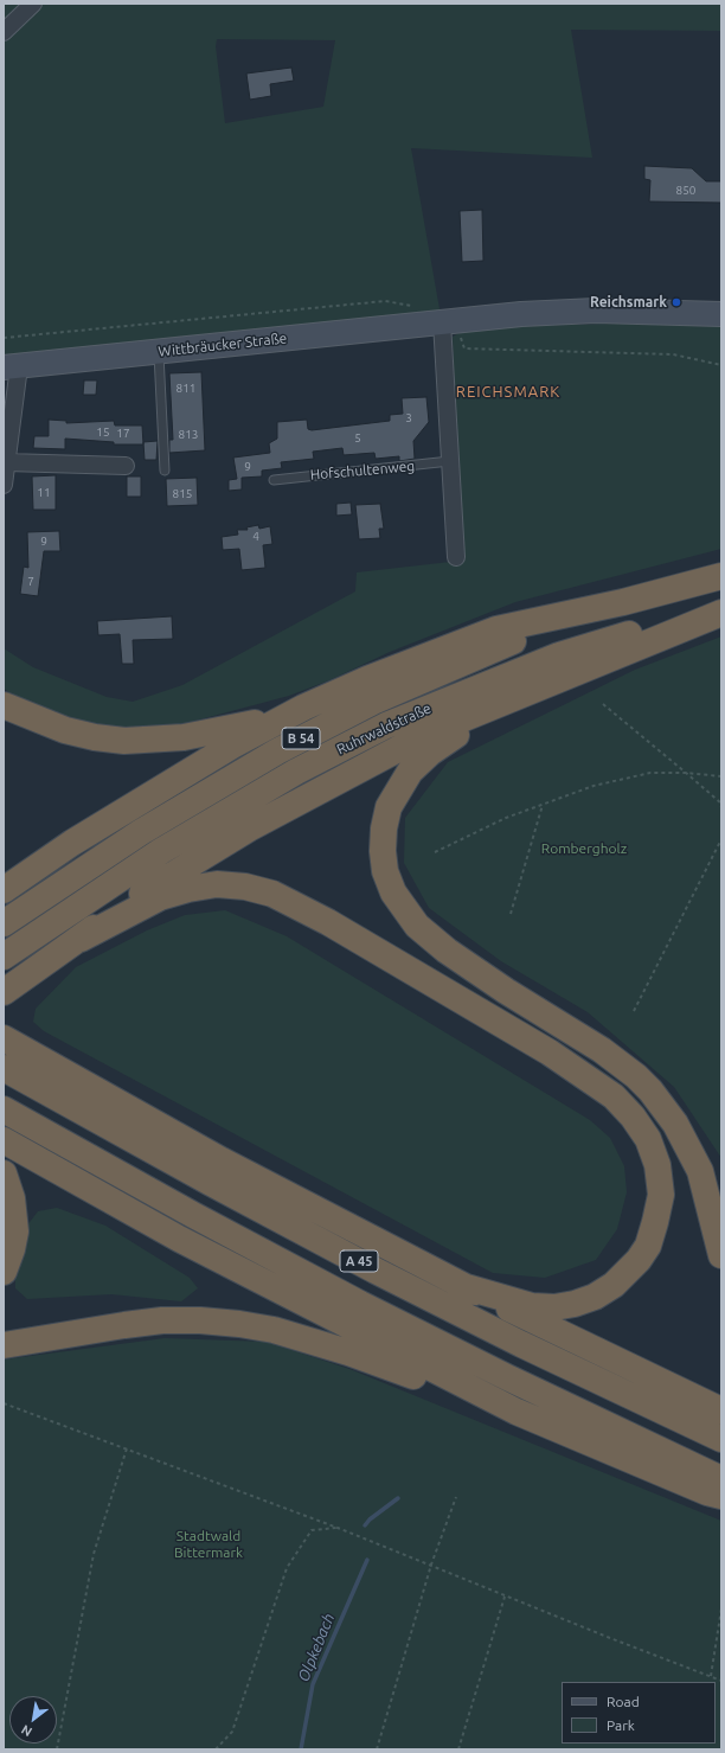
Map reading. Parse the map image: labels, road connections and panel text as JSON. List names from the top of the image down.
{
  "streets": {
    "highway": ["Ruhrwaldstraße", "B 54", "A 45"],
    "main road": ["Wittbräucker Straße"],
    "lane": ["Hofschultenweg"]
  },
  "districts": ["REICHSMARK"],
  "water": ["Olpkebach"],
  "parks": ["Rombergholz", "Stadtwald Bittermark"],
  "places": ["Reichsmark"],
  "house_numbers": [
    "850",
    "811",
    "3",
    "15",
    "17",
    "813",
    "5",
    "9",
    "11",
    "815",
    "4",
    "9",
    "7"
  ],
  "legend": ["Road", "Park"],
  "north": "bottom left"
}
